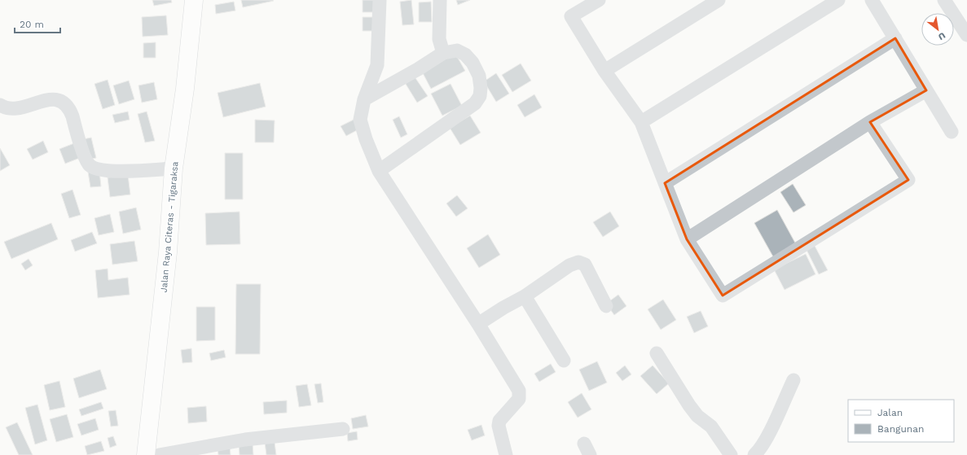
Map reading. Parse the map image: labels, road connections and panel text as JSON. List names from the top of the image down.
{
  "streets": {
    "main road": ["Jalan Raya Citeras - Tigaraksa"]
  },
  "legend": ["Jalan", "Bangunan"],
  "scale_bar": "20 m",
  "north": "bottom right"
}
